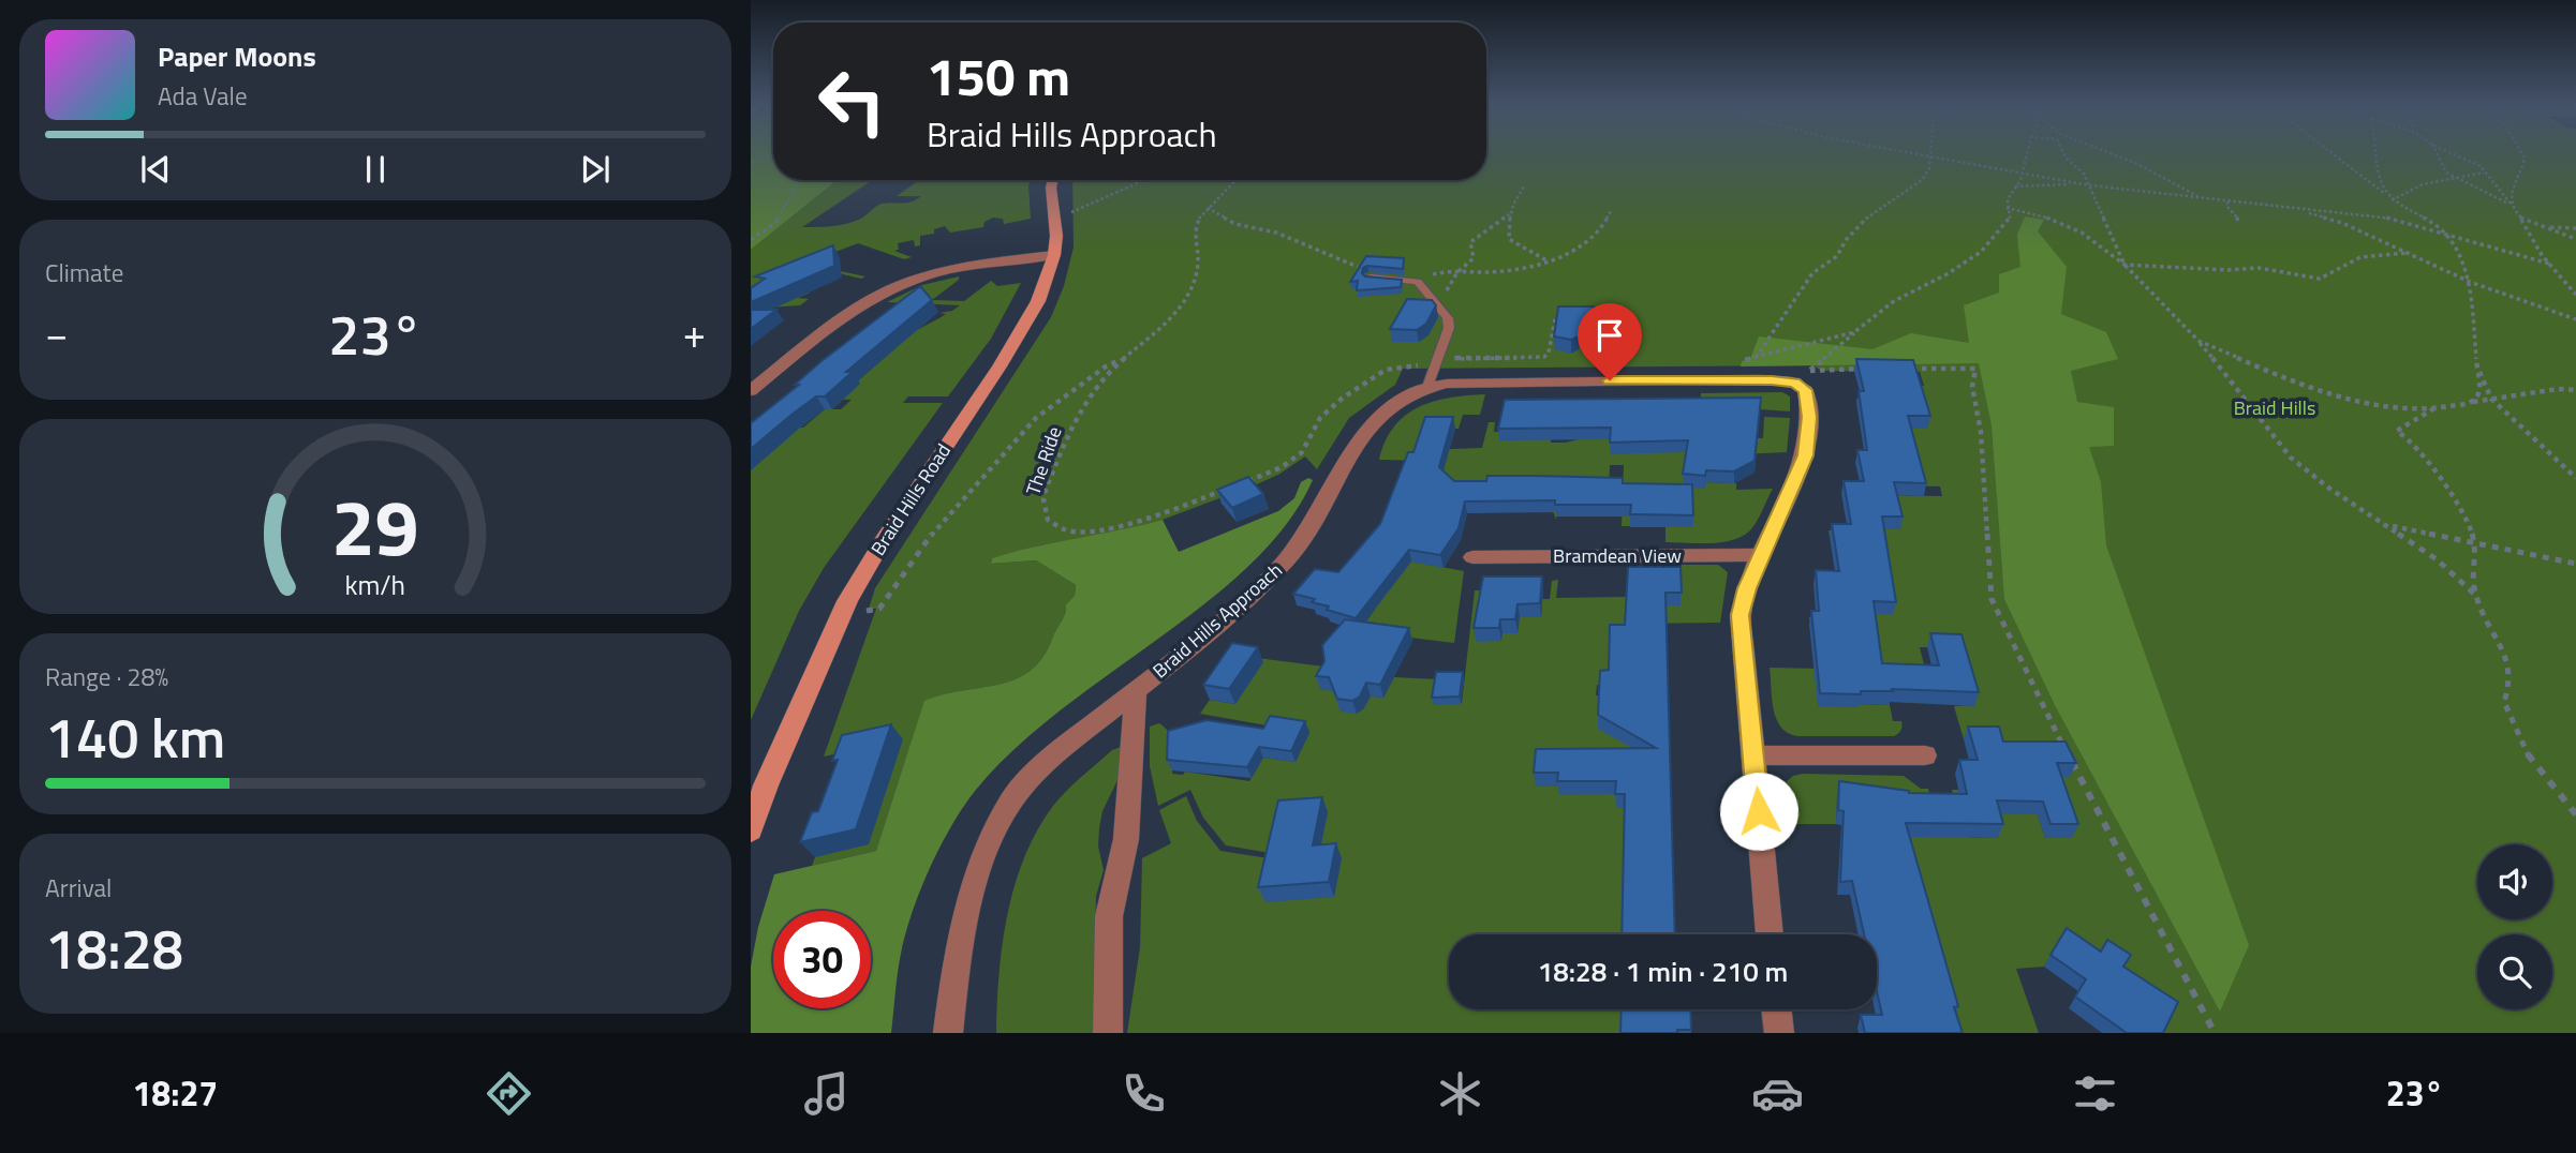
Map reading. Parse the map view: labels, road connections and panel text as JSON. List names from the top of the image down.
{
  "streets": {
    "street": ["Braid Hills Road", "Bramdean View", "Braid Hills Approach"],
    "path": ["The Ride"]
  },
  "parks": ["Braid Hills"],
  "page": {
    "turn": ["150 m", "Braid Hills Approach"],
    "song": ["Paper Moons", "Ada Vale"],
    "tile": [
      "Climate",
      ["Range · 28%", "140 km"],
      ["Arrival", "18:28"]
    ],
    "heat": ["−", "23°", "+"],
    "limit": "30",
    "trip": "18:28 · 1 min · 210 m",
    "tabs": ["18:27", "23°"],
    "gauge": ["29", "km/h"]
  }
}
